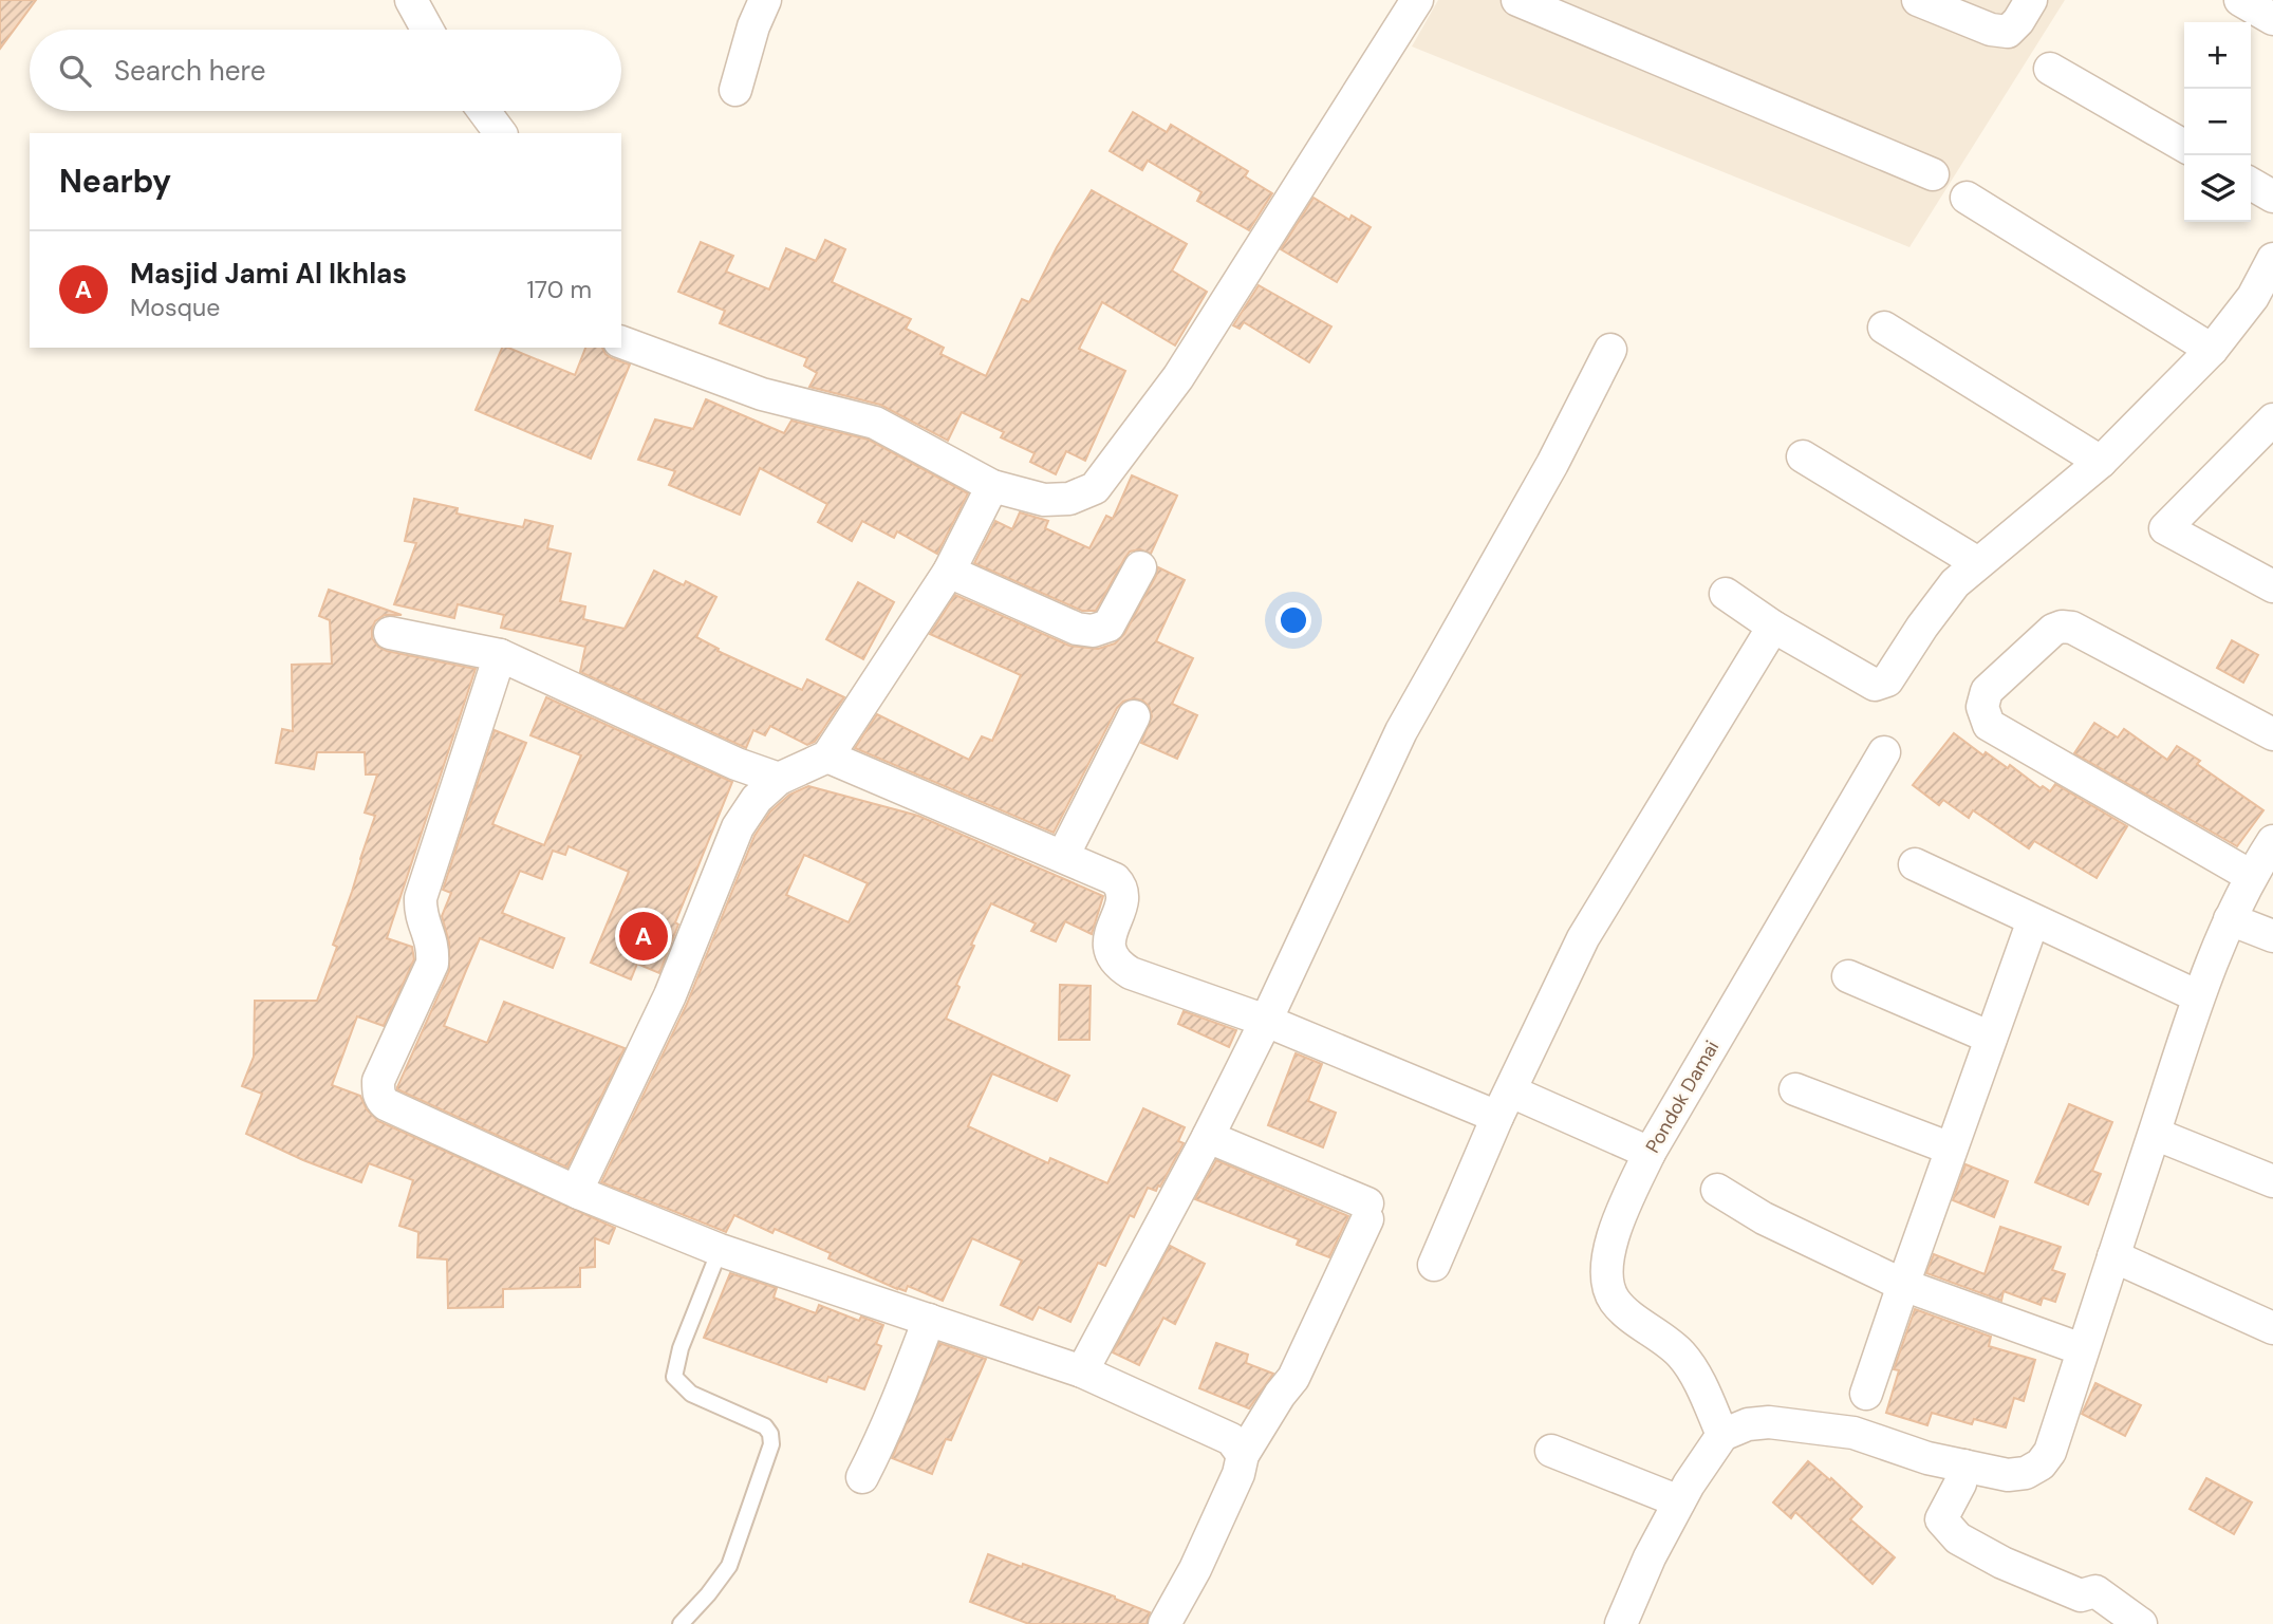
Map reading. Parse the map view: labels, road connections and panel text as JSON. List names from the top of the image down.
{
  "streets": {
    "street": ["Pondok Damai"]
  },
  "page": {
    "map_buttons": ["+", "−"],
    "search": "Search here",
    "heading": "Nearby",
    "list": [
      {
        "mark": "A",
        "name": "Masjid Jami Al Ikhlas",
        "note": "Mosque",
        "value": "170 m"
      }
    ],
    "pins": "A"
  }
}
